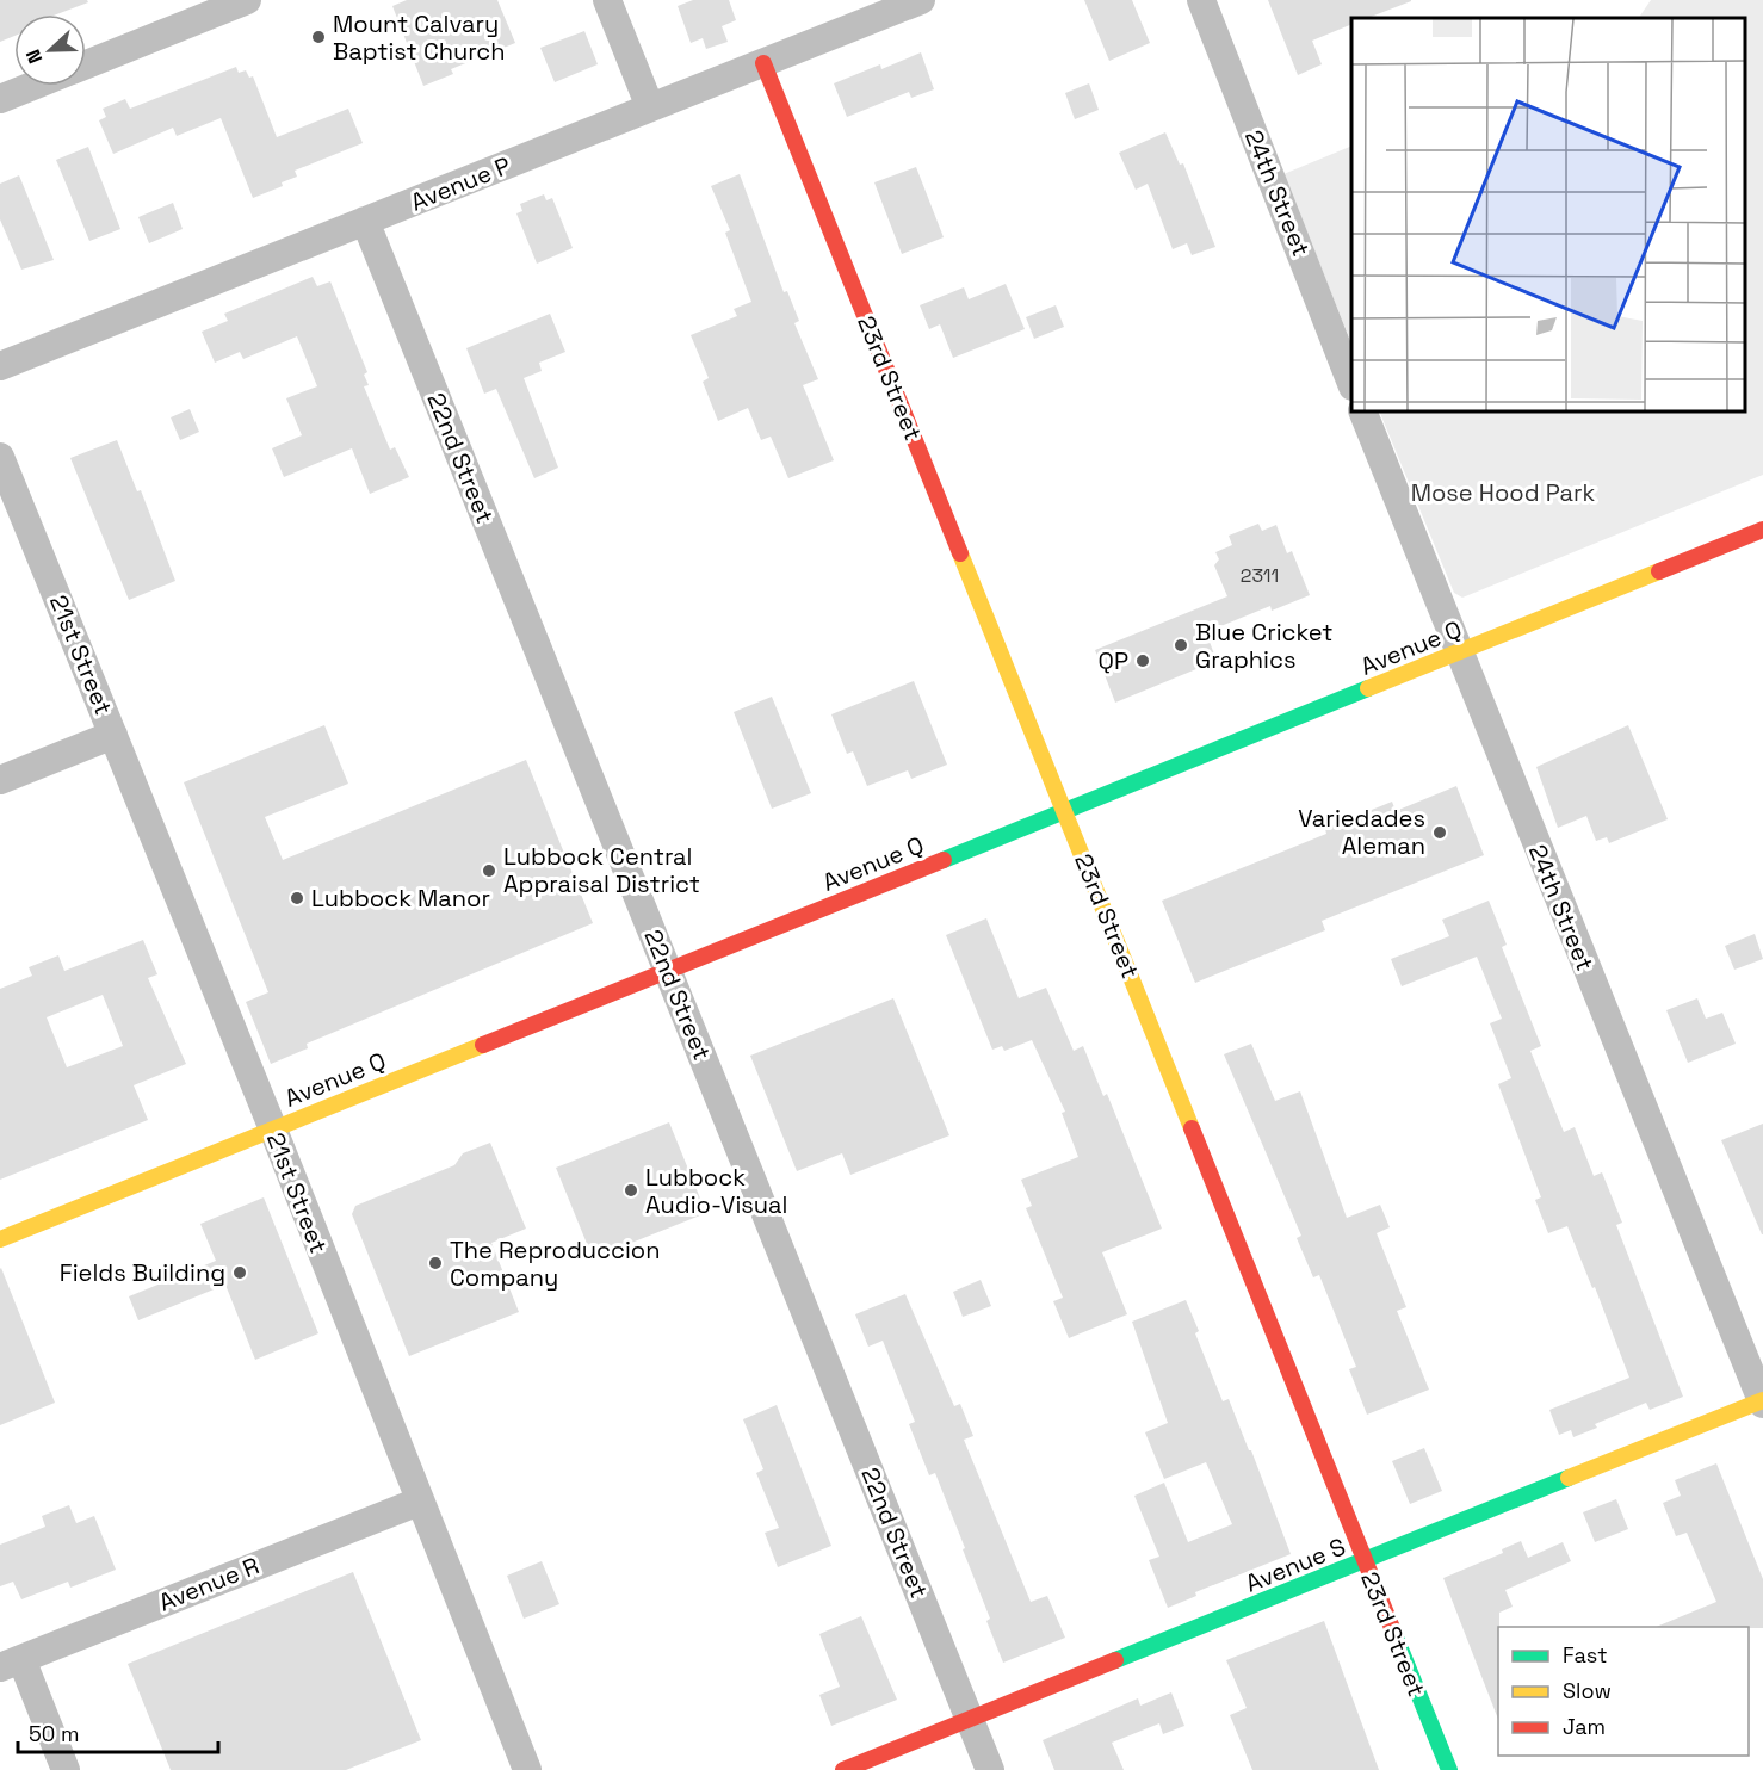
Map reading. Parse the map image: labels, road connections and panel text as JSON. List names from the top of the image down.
{
  "streets": {
    "main road": ["23rd Street", "Avenue Q", "Avenue S"],
    "street": [
      "Avenue P",
      "24th Street",
      "22nd Street",
      "21st Street",
      "Avenue R"
    ]
  },
  "crossings": [
    ["Avenue P", "23rd Street"],
    ["Avenue P", "22nd Street"],
    ["24th Street", "Avenue Q"],
    ["24th Street", "Avenue S"],
    ["23rd Street", "Avenue Q"],
    ["23rd Street", "Avenue S"],
    ["22nd Street", "Avenue Q"],
    ["22nd Street", "Avenue S"],
    ["Avenue Q", "21st Street"],
    ["21st Street", "Avenue R"]
  ],
  "parks": ["Mose Hood Park"],
  "places": [
    "Mount Calvary Baptist Church",
    "Blue Cricket Graphics",
    "QP",
    "Variedades Aleman",
    "Lubbock Central Appraisal District",
    "Lubbock Manor",
    "Lubbock Audio-Visual",
    "The Reproduccion Company",
    "Fields Building"
  ],
  "house_numbers": ["2311"],
  "legend": ["Fast", "Slow", "Jam"],
  "scale_bar": "50 m",
  "north": "left"
}
